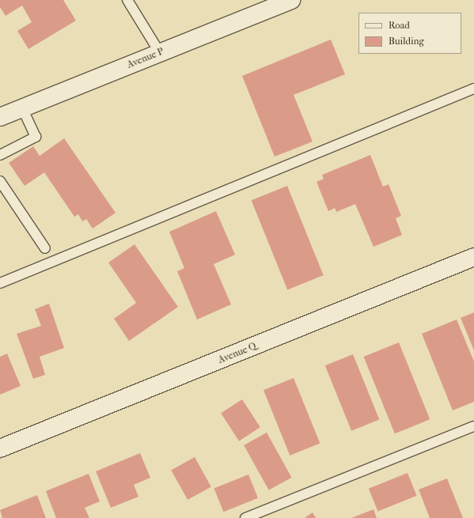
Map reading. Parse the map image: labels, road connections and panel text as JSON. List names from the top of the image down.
{
  "streets": {
    "street": ["Avenue P", "Avenue Q"]
  },
  "legend": ["Road", "Building"]
}
